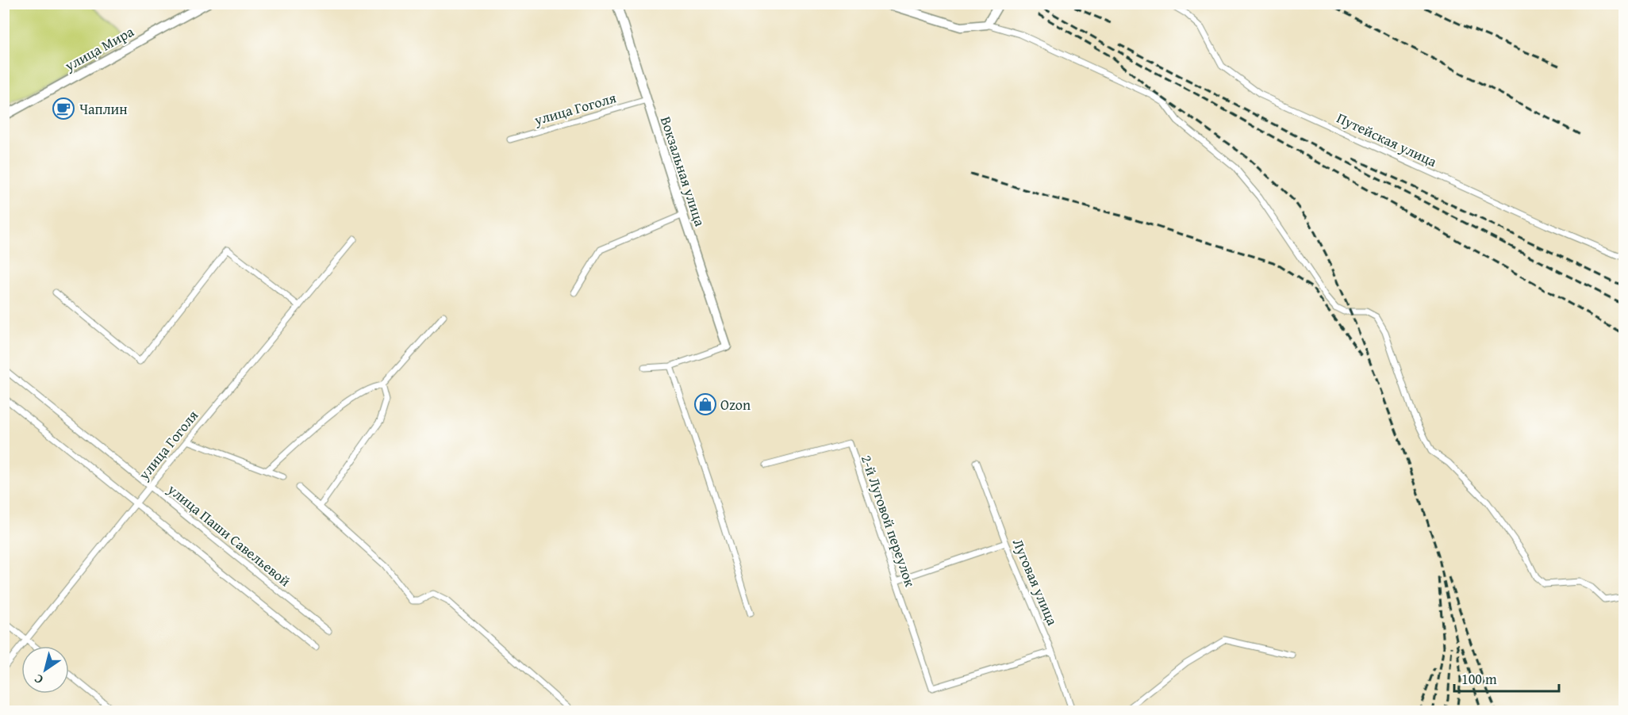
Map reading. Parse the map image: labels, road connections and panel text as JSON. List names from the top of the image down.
{
  "streets": {
    "street": [
      "улица Мира",
      "улица Гоголя",
      "Путейская улица",
      "Вокзальная улица",
      "2-й Луговой переулок",
      "улица Паши Савельевой",
      "Луговая улица"
    ]
  },
  "crossings": [
    ["улица Гоголя", "Вокзальная улица"],
    ["улица Гоголя", "улица Паши Савельевой"],
    ["2-й Луговой переулок", "Луговая улица"]
  ],
  "places": {
    "cafe": ["Чаплин"],
    "shop": ["Ozon"]
  },
  "scale_bar": "100 m",
  "north": "bottom left"
}
